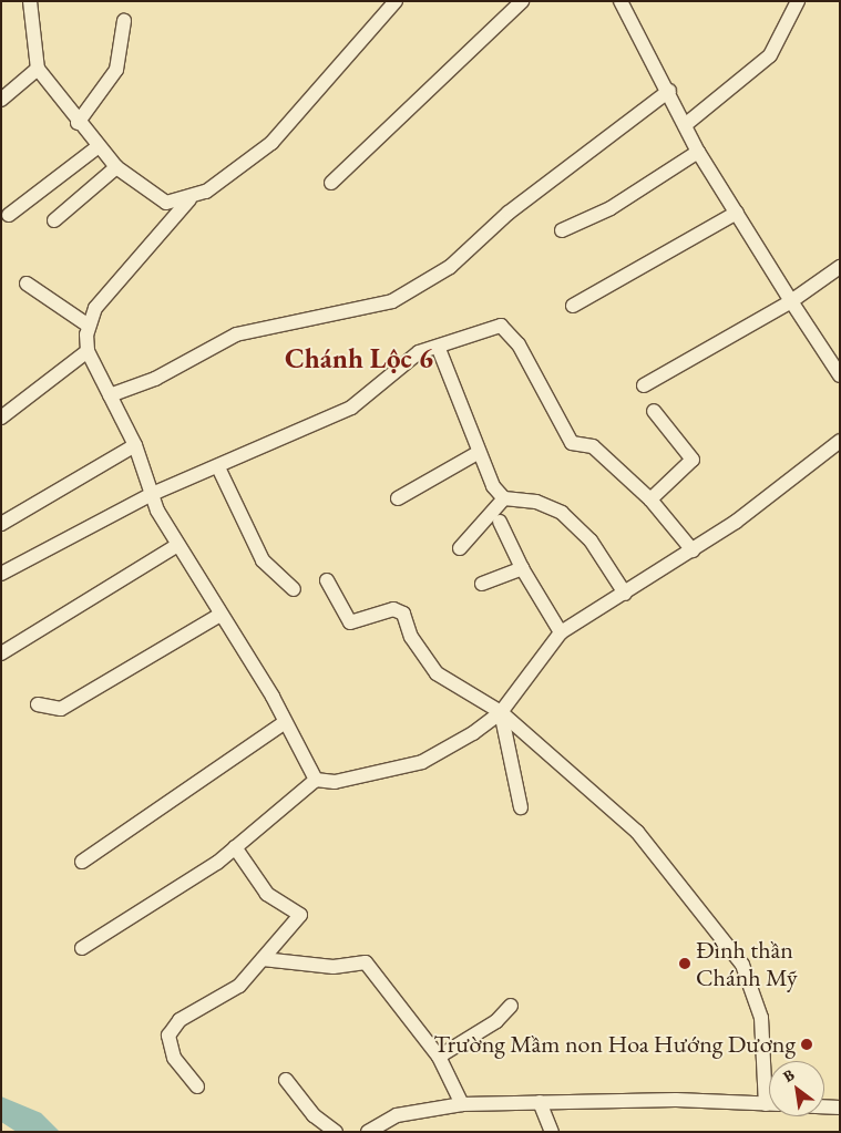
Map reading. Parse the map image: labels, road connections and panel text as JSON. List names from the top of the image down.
{
  "districts": ["Chánh Lộc 6"],
  "places": ["Đình thần Chánh Mỹ", "Trường Mầm non Hoa Hướng Dương"],
  "north": "top left"
}
